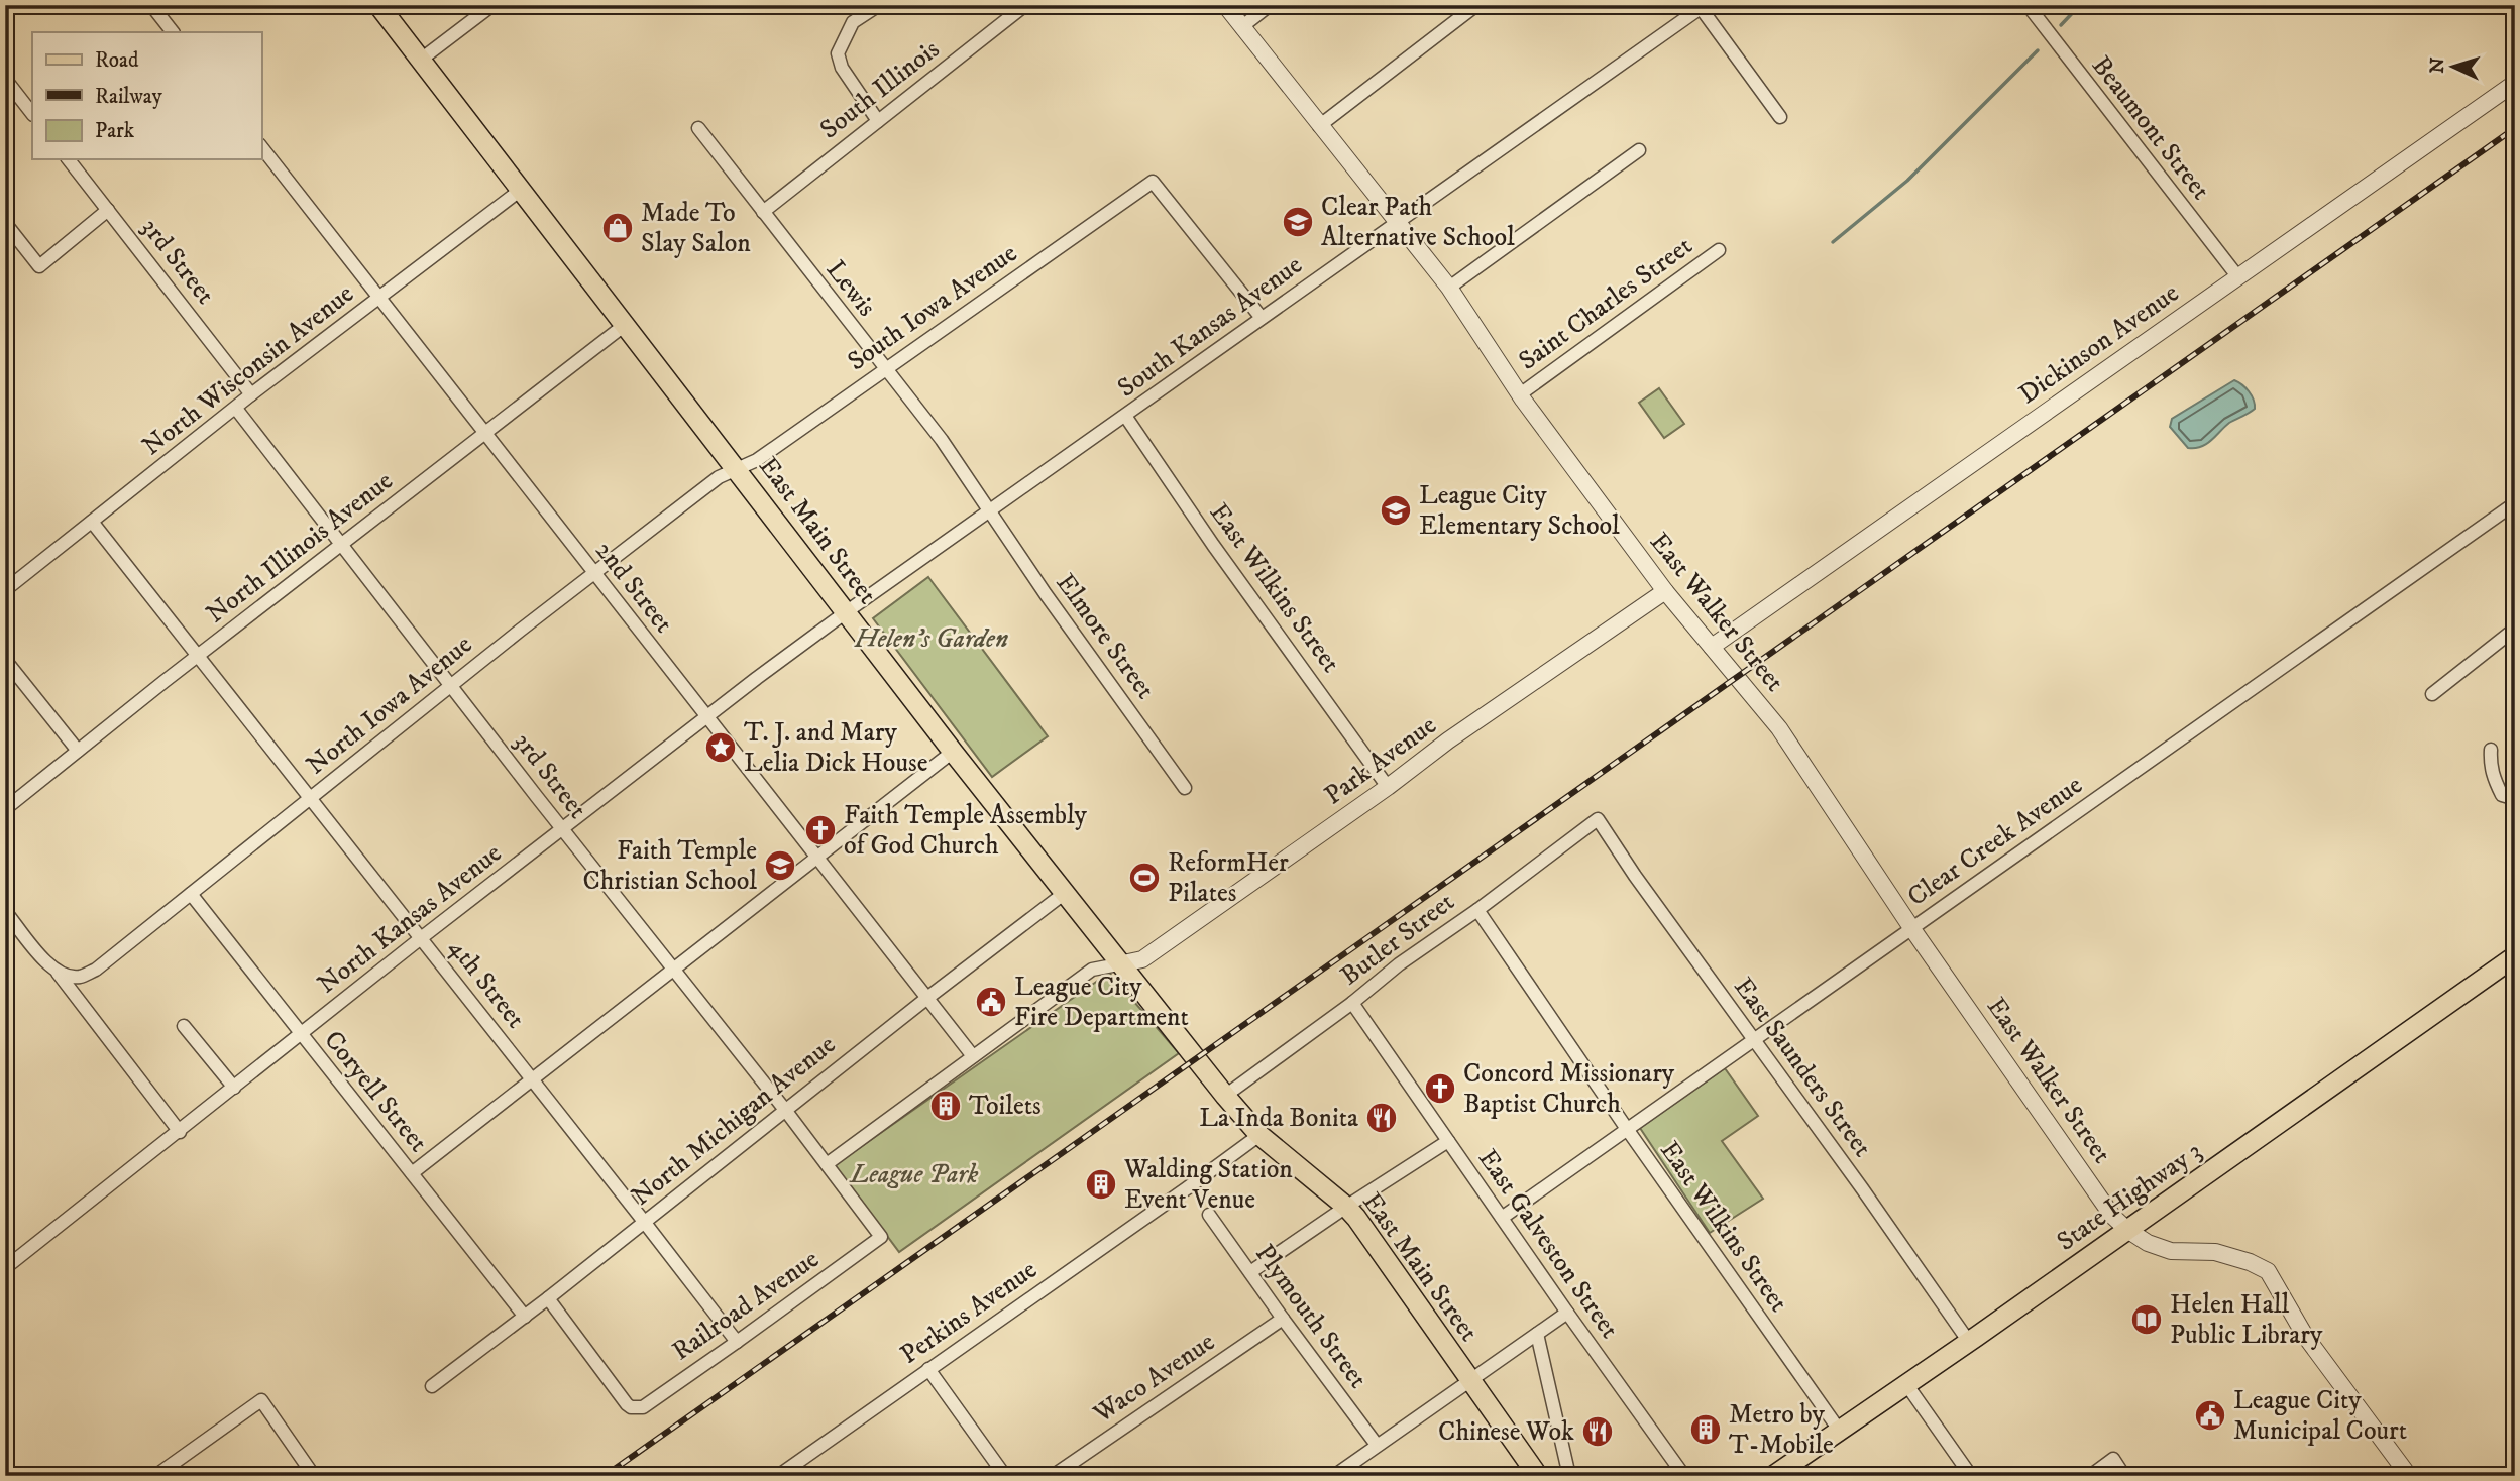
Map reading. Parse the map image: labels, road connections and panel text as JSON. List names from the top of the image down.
{
  "streets": {
    "main road": ["East Main Street", "State Highway 3"],
    "street": [
      "South Illinois",
      "Beaumont Street",
      "3rd Street",
      "Lewis",
      "Saint Charles Street",
      "South Iowa Avenue",
      "South Kansas Avenue",
      "Dickinson Avenue",
      "North Wisconsin Avenue",
      "North Illinois Avenue",
      "2nd Street",
      "East Wilkins Street",
      "East Walker Street",
      "Elmore Street",
      "North Iowa Avenue",
      "Park Avenue",
      "Clear Creek Avenue",
      "North Kansas Avenue",
      "Butler Street",
      "4th Street",
      "East Saunders Street",
      "Coryell Street",
      "North Michigan Avenue",
      "East Galveston Street",
      "Railroad Avenue",
      "Perkins Avenue",
      "Plymouth Street",
      "Waco Avenue"
    ]
  },
  "crossings": [
    ["South Illinois", "Lewis"],
    ["Beaumont Street", "Dickinson Avenue"],
    ["3rd Street", "North Wisconsin Avenue"],
    ["3rd Street", "North Illinois Avenue"],
    ["3rd Street", "North Iowa Avenue"],
    ["3rd Street", "North Kansas Avenue"],
    ["3rd Street", "North Michigan Avenue"],
    ["3rd Street", "Railroad Avenue"],
    ["Lewis", "South Iowa Avenue"],
    ["Lewis", "South Kansas Avenue"],
    ["Lewis", "Elmore Street"],
    ["Saint Charles Street", "East Walker Street"],
    ["South Iowa Avenue", "South Kansas Avenue"],
    ["South Iowa Avenue", "East Main Street"],
    ["South Iowa Avenue", "North Iowa Avenue"],
    ["South Kansas Avenue", "East Main Street"],
    ["South Kansas Avenue", "East Wilkins Street"],
    ["South Kansas Avenue", "East Walker Street"],
    ["South Kansas Avenue", "Elmore Street"],
    ["South Kansas Avenue", "North Kansas Avenue"],
    ["Dickinson Avenue", "East Walker Street"],
    ["North Wisconsin Avenue", "East Main Street"],
    ["North Wisconsin Avenue", "2nd Street"],
    ["North Wisconsin Avenue", "4th Street"],
    ["East Main Street", "North Illinois Avenue"],
    ["East Main Street", "North Iowa Avenue"],
    ["East Main Street", "Park Avenue"],
    ["East Main Street", "North Kansas Avenue"],
    ["East Main Street", "Butler Street"],
    ["East Main Street", "North Michigan Avenue"],
    ["East Main Street", "Perkins Avenue"],
    ["North Illinois Avenue", "2nd Street"],
    ["North Illinois Avenue", "4th Street"],
    ["2nd Street", "North Iowa Avenue"],
    ["2nd Street", "North Kansas Avenue"],
    ["2nd Street", "North Michigan Avenue"],
    ["East Wilkins Street", "Park Avenue"],
    ["East Wilkins Street", "Clear Creek Avenue"],
    ["East Wilkins Street", "Butler Street"],
    ["East Wilkins Street", "State Highway 3"],
    ["East Walker Street", "Park Avenue"],
    ["East Walker Street", "Clear Creek Avenue"],
    ["East Walker Street", "State Highway 3"],
    ["North Iowa Avenue", "4th Street"],
    ["North Iowa Avenue", "Coryell Street"],
    ["Clear Creek Avenue", "East Saunders Street"],
    ["Clear Creek Avenue", "East Galveston Street"],
    ["North Kansas Avenue", "4th Street"],
    ["North Kansas Avenue", "Coryell Street"],
    ["Butler Street", "East Saunders Street"],
    ["Butler Street", "East Galveston Street"],
    ["4th Street", "North Michigan Avenue"],
    ["4th Street", "Railroad Avenue"],
    ["East Saunders Street", "State Highway 3"],
    ["Coryell Street", "North Michigan Avenue"],
    ["North Michigan Avenue", "Railroad Avenue"],
    ["Plymouth Street", "Waco Avenue"]
  ],
  "parks": ["Helen's Garden", "League Park"],
  "places": {
    "school or university": ["Clear Path Alternative School", "League City Elementary School", "Faith Temple Christian School"],
    "shop": ["Made To Slay Salon"],
    "place": ["T. J. and Mary Lelia Dick House"],
    "church": ["Faith Temple Assembly of God Church", "Concord Missionary Baptist Church"],
    "sports": ["ReformHer Pilates"],
    "public building": ["League City Fire Department", "League City Municipal Court"],
    "building": ["Toilets", "Walding Station Event Venue", "Metro by T-Mobile"],
    "restaurant": ["La Inda Bonita", "Chinese Wok"],
    "library": ["Helen Hall Public Library"]
  },
  "legend": ["Road", "Railway", "Park"],
  "north": "left"
}
